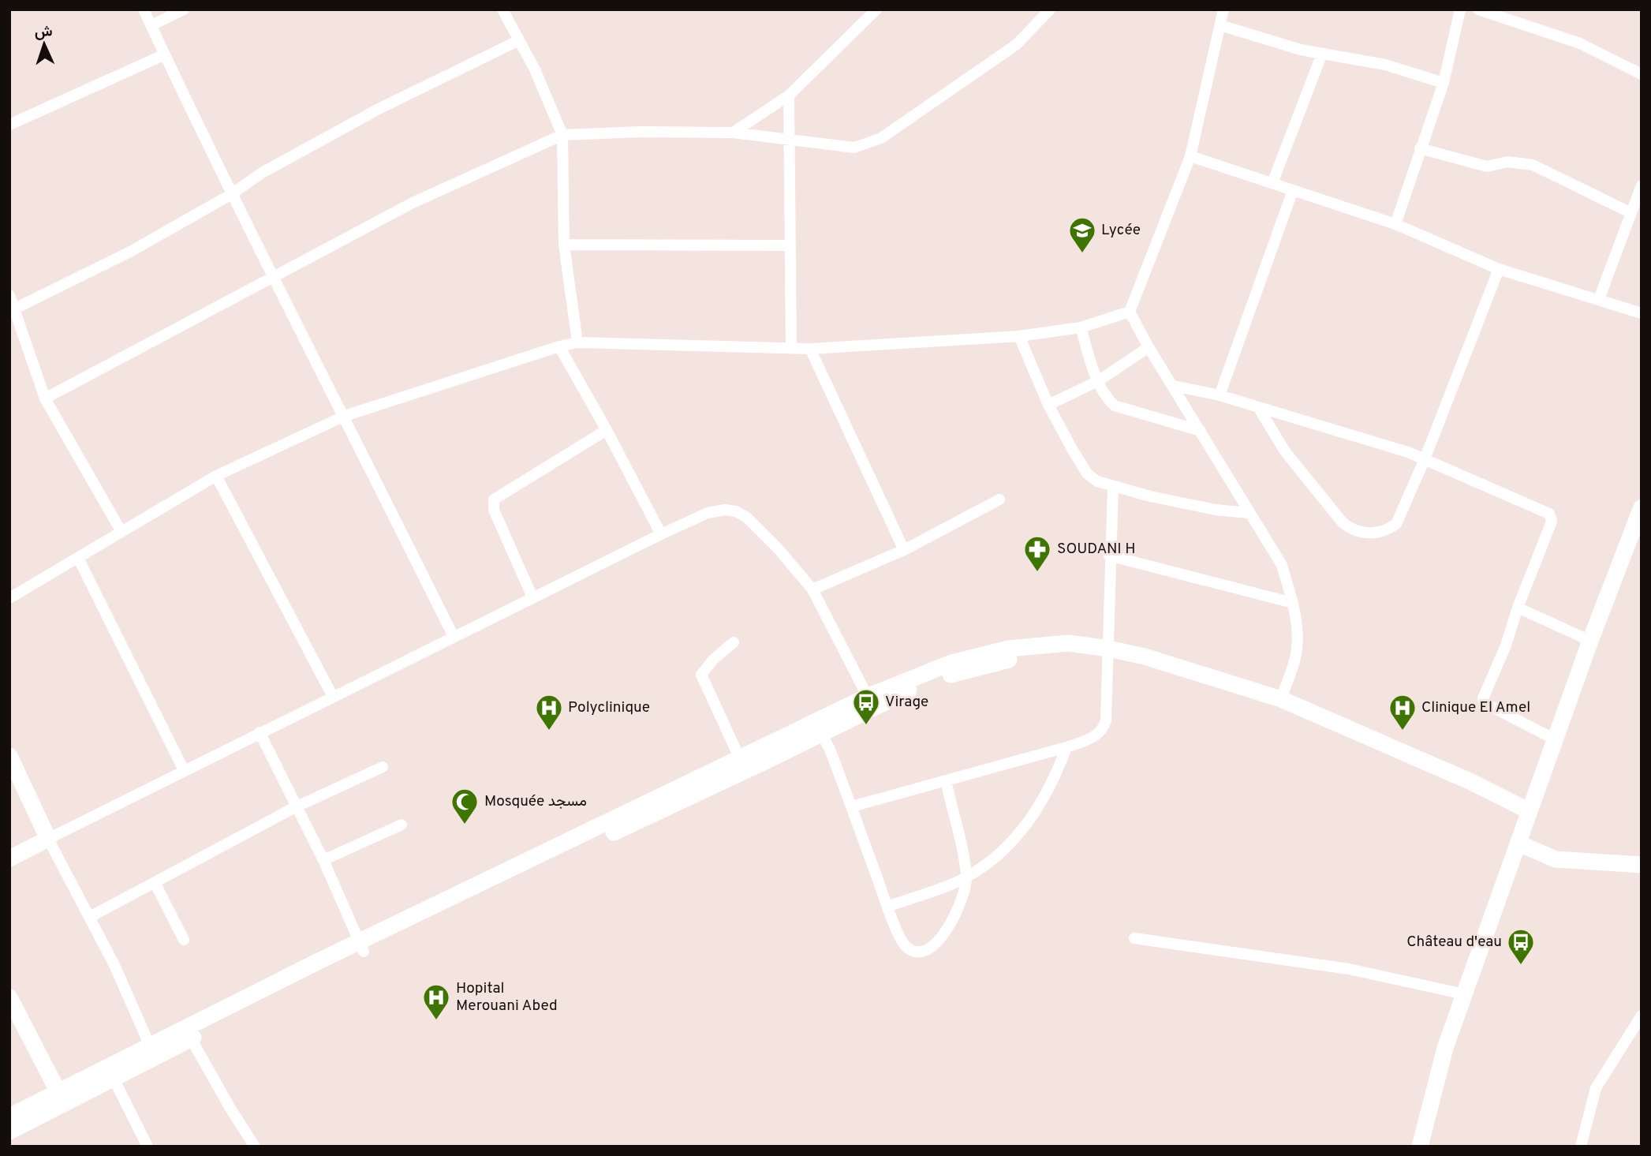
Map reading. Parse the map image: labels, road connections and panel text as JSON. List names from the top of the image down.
{
  "places": {
    "school or university": ["Lycée"],
    "pharmacy": ["SOUDANI H"],
    "bus stop": ["Virage", "Château d'eau"],
    "hospital": ["Polyclinique", "Clinique El Amel", "Hopital Merouani Abed"],
    "mosque": ["Mosquée مسجد"]
  },
  "north": "top"
}
